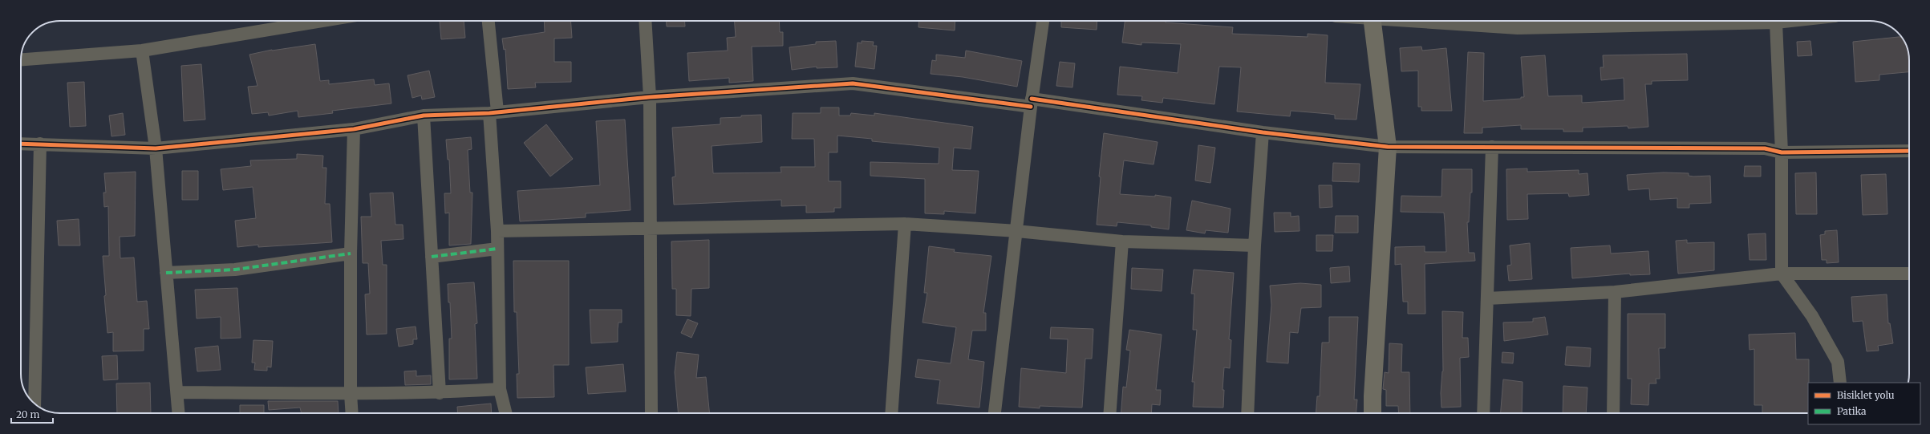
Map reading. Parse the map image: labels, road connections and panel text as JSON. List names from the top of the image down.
{
  "legend": ["Bisiklet yolu", "Patika"],
  "scale_bar": "20 m"
}
